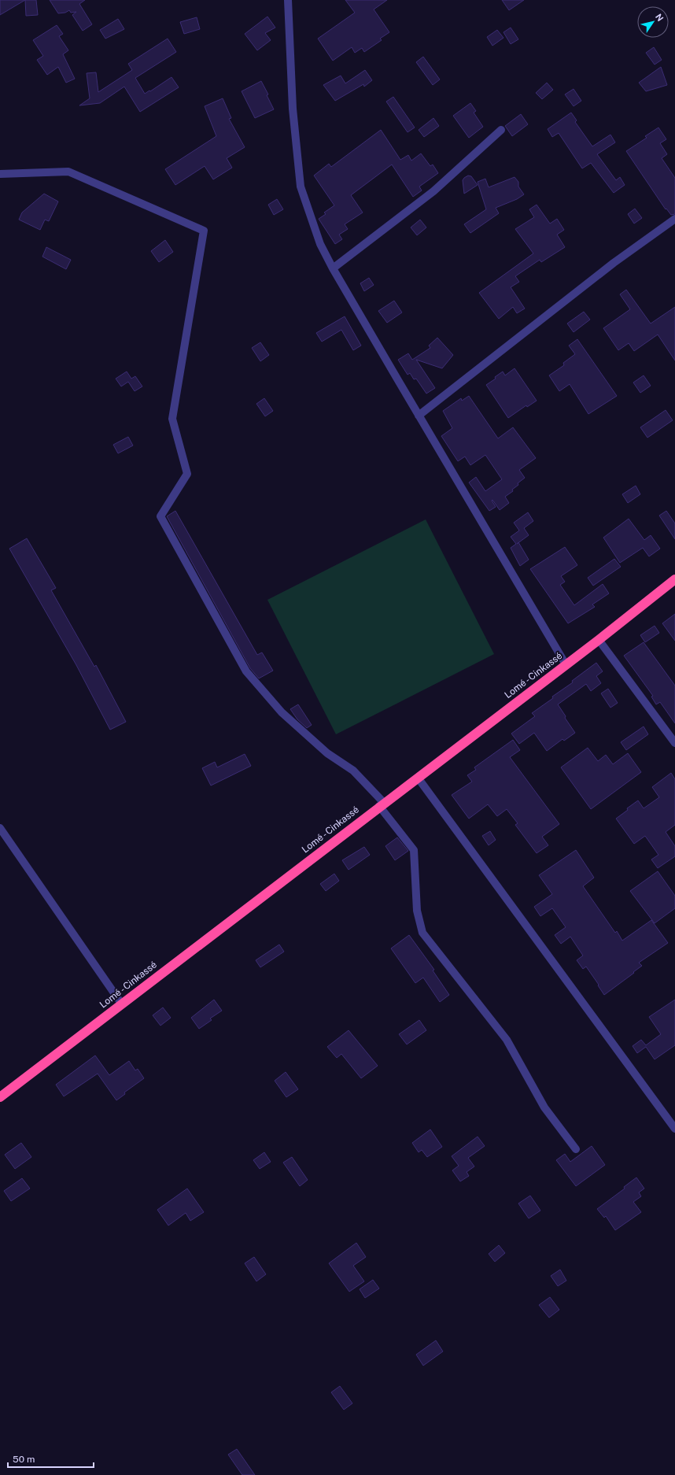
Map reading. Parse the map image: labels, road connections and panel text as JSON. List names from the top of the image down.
{
  "streets": {
    "highway": ["Lomé - Cinkassé"]
  },
  "scale_bar": "50 m",
  "north": "top right"
}
